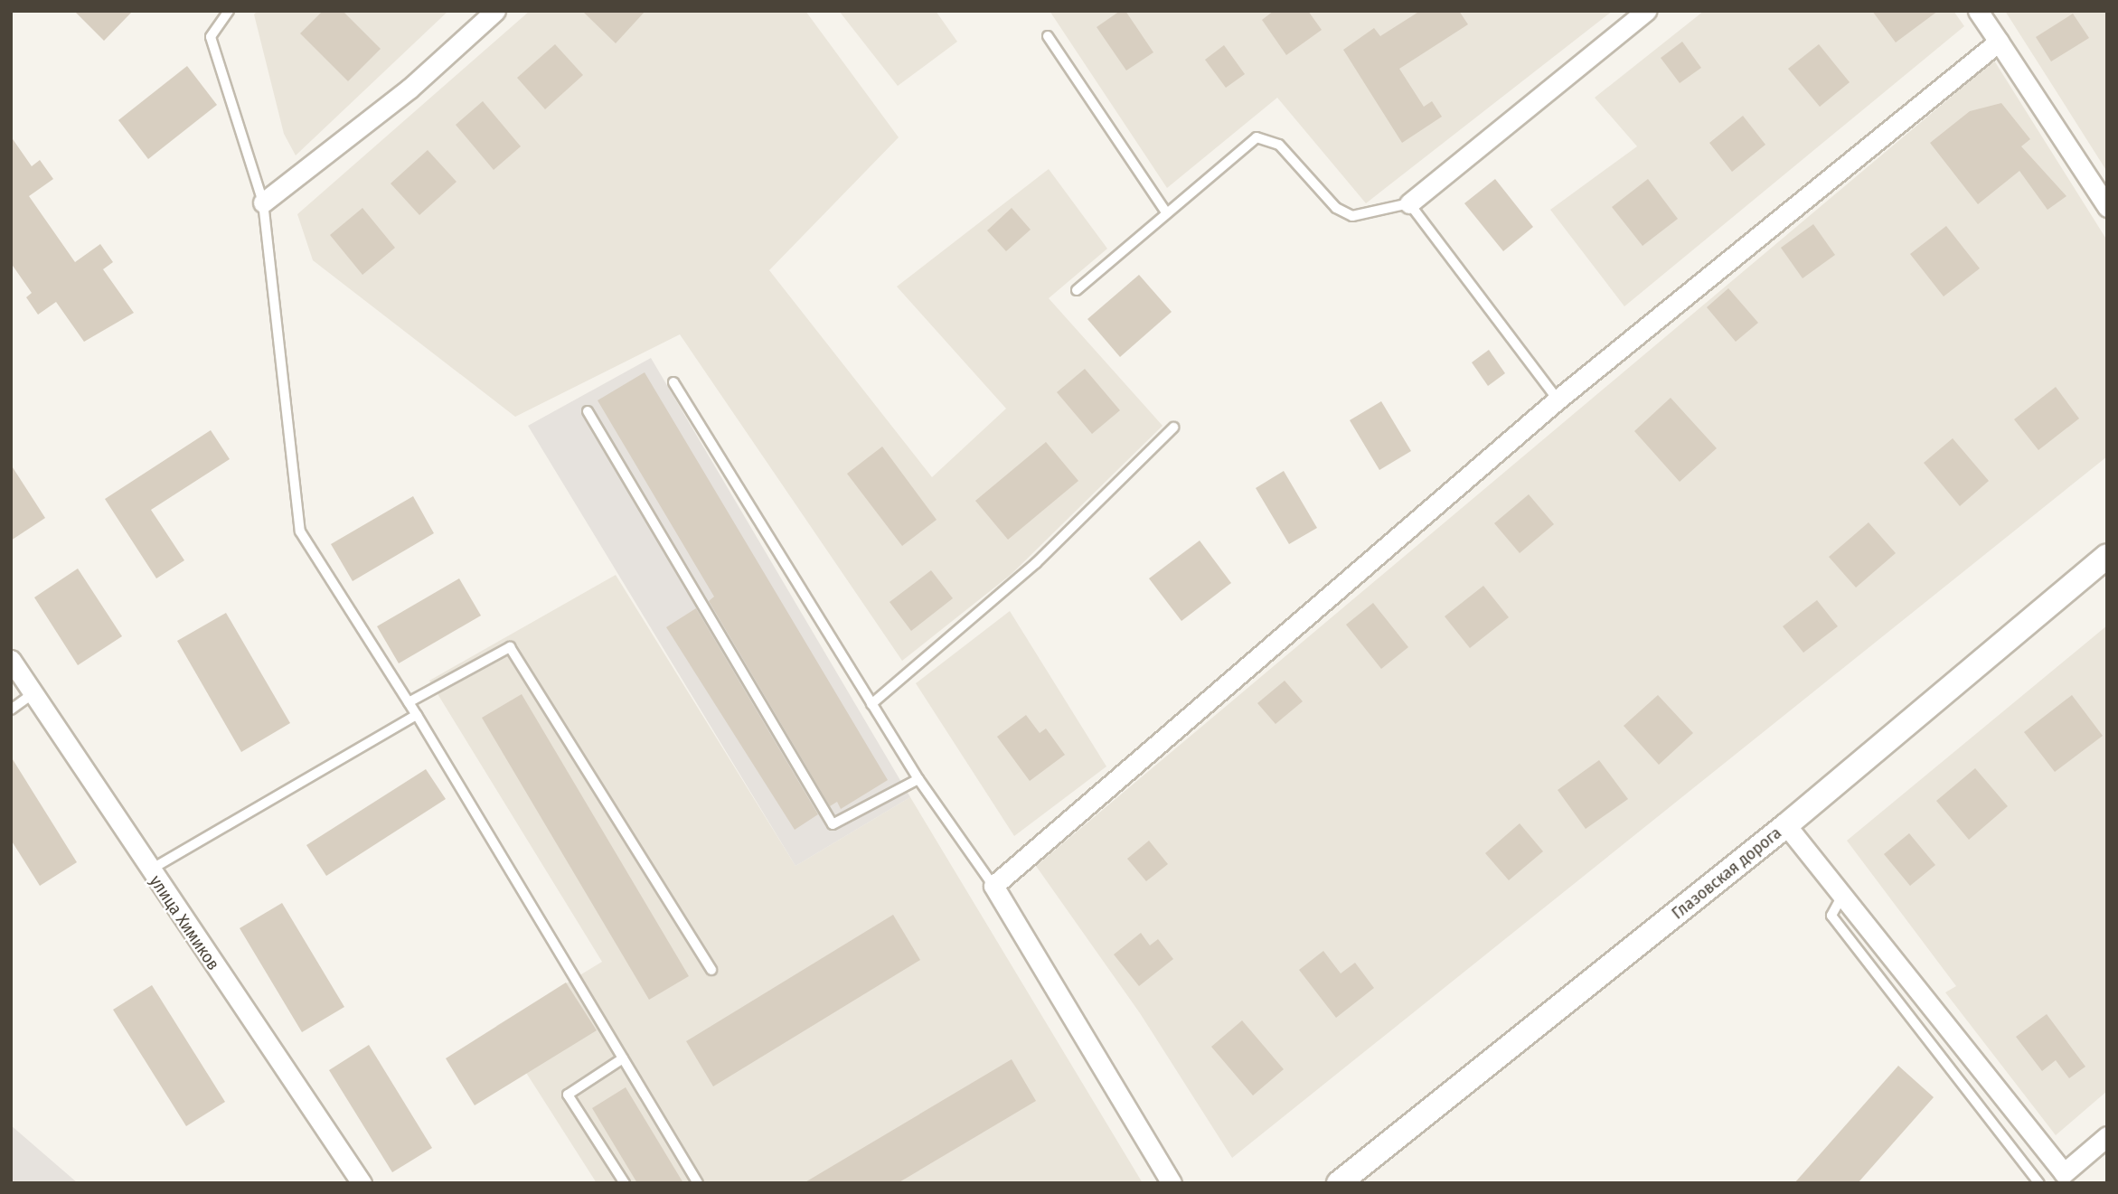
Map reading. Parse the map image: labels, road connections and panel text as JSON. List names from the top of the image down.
{
  "streets": {
    "street": ["Глазовская дорога", "улица Химиков"]
  }
}
